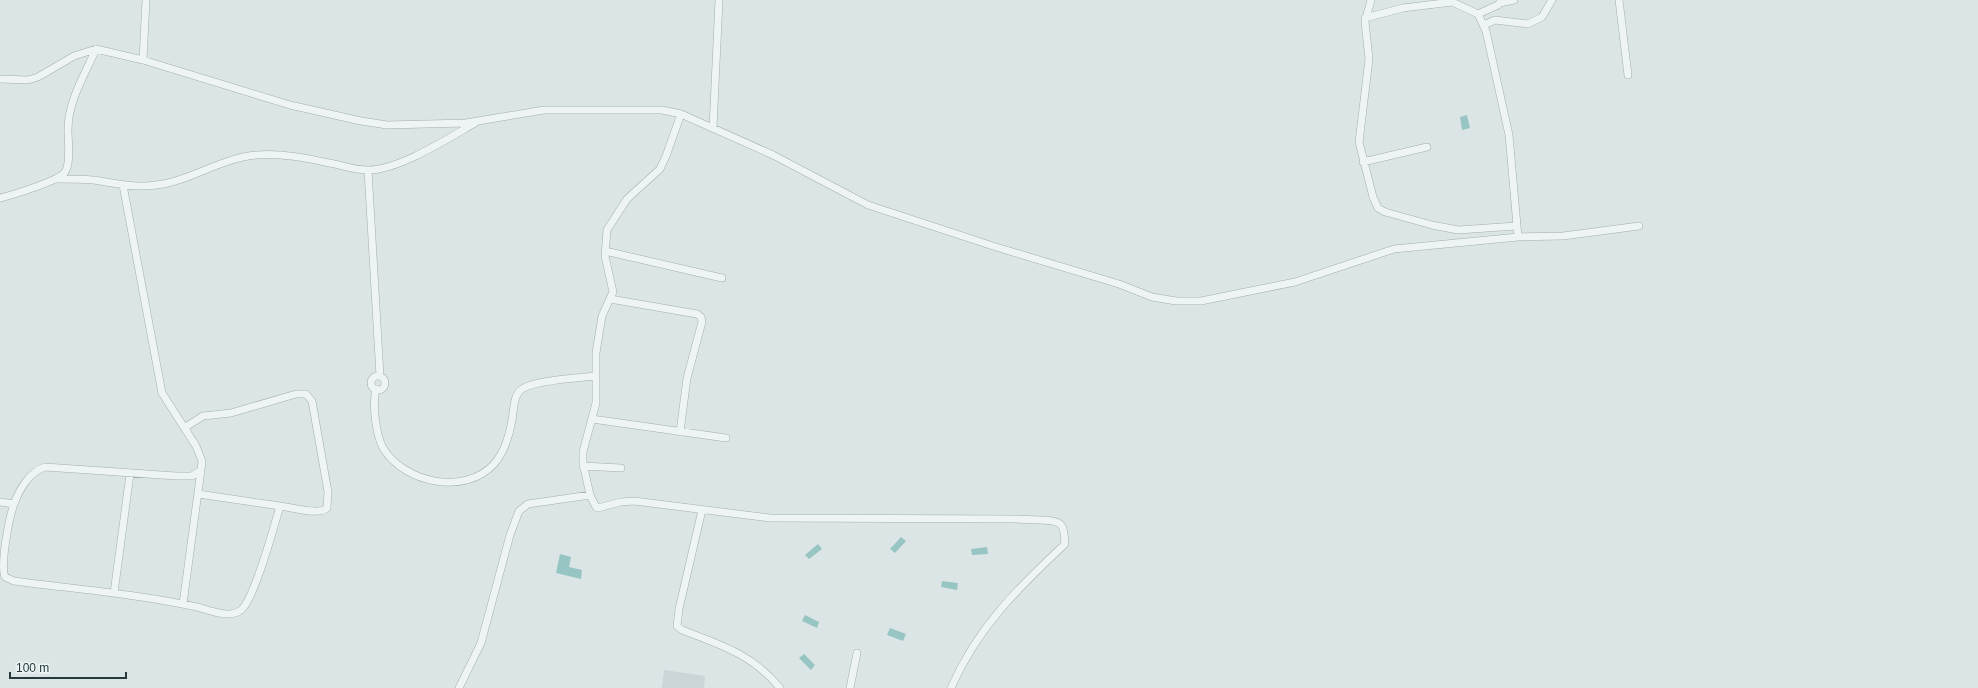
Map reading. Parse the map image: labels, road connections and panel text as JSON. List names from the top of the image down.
{
  "scale_bar": "100 m"
}
